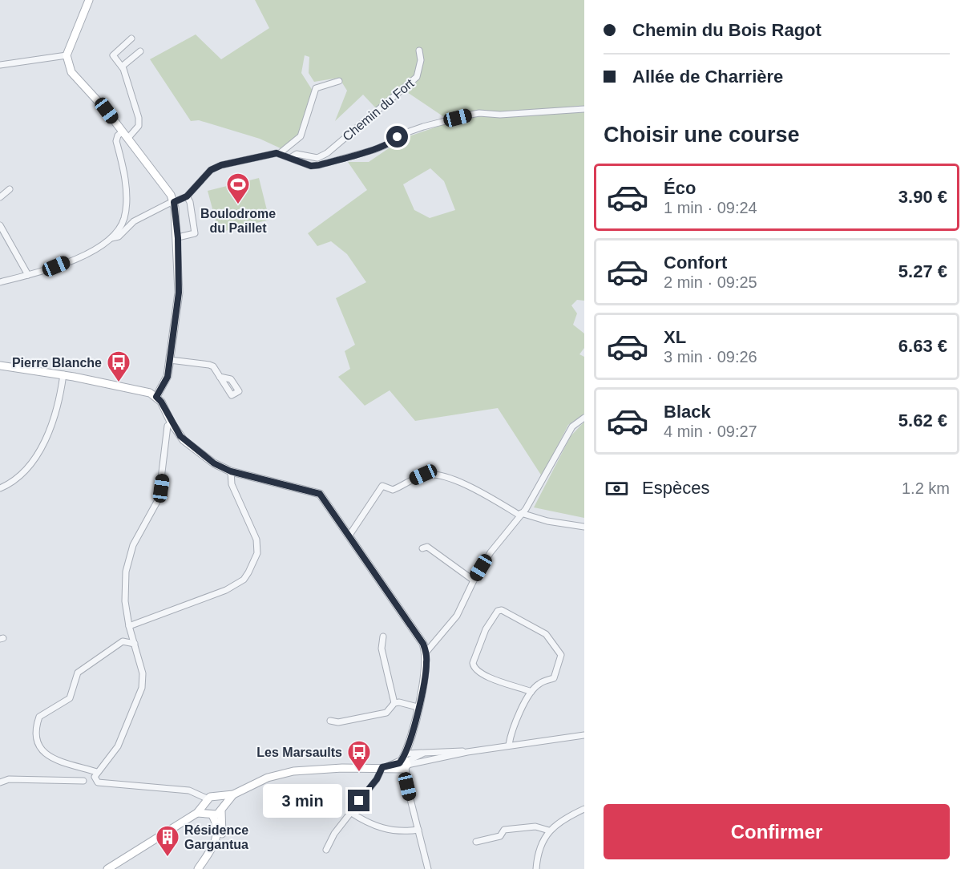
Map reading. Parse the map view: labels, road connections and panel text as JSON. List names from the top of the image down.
{
  "streets": {
    "street": ["Chemin du Fort"]
  },
  "places": {
    "sports": ["Boulodrome du Paillet"],
    "bus stop": ["Pierre Blanche", "Les Marsaults"],
    "building": ["Résidence Gargantua"]
  },
  "page": {
    "banner": ["Chemin du Bois Ragot", "Allée de Charrière"],
    "heading": "Choisir une course",
    "list": [
      {
        "name": "Éco",
        "note": "1 min · 09:24",
        "value": "3.90 €"
      },
      {
        "name": "Confort",
        "note": "2 min · 09:25",
        "value": "5.27 €"
      },
      {
        "name": "XL",
        "note": "3 min · 09:26",
        "value": "6.63 €"
      },
      {
        "name": "Black",
        "note": "4 min · 09:27",
        "value": "5.62 €"
      }
    ],
    "pay": ["Espèces", "1.2 km"],
    "bubble": "3 min",
    "buttons": "Confirmer"
  }
}
